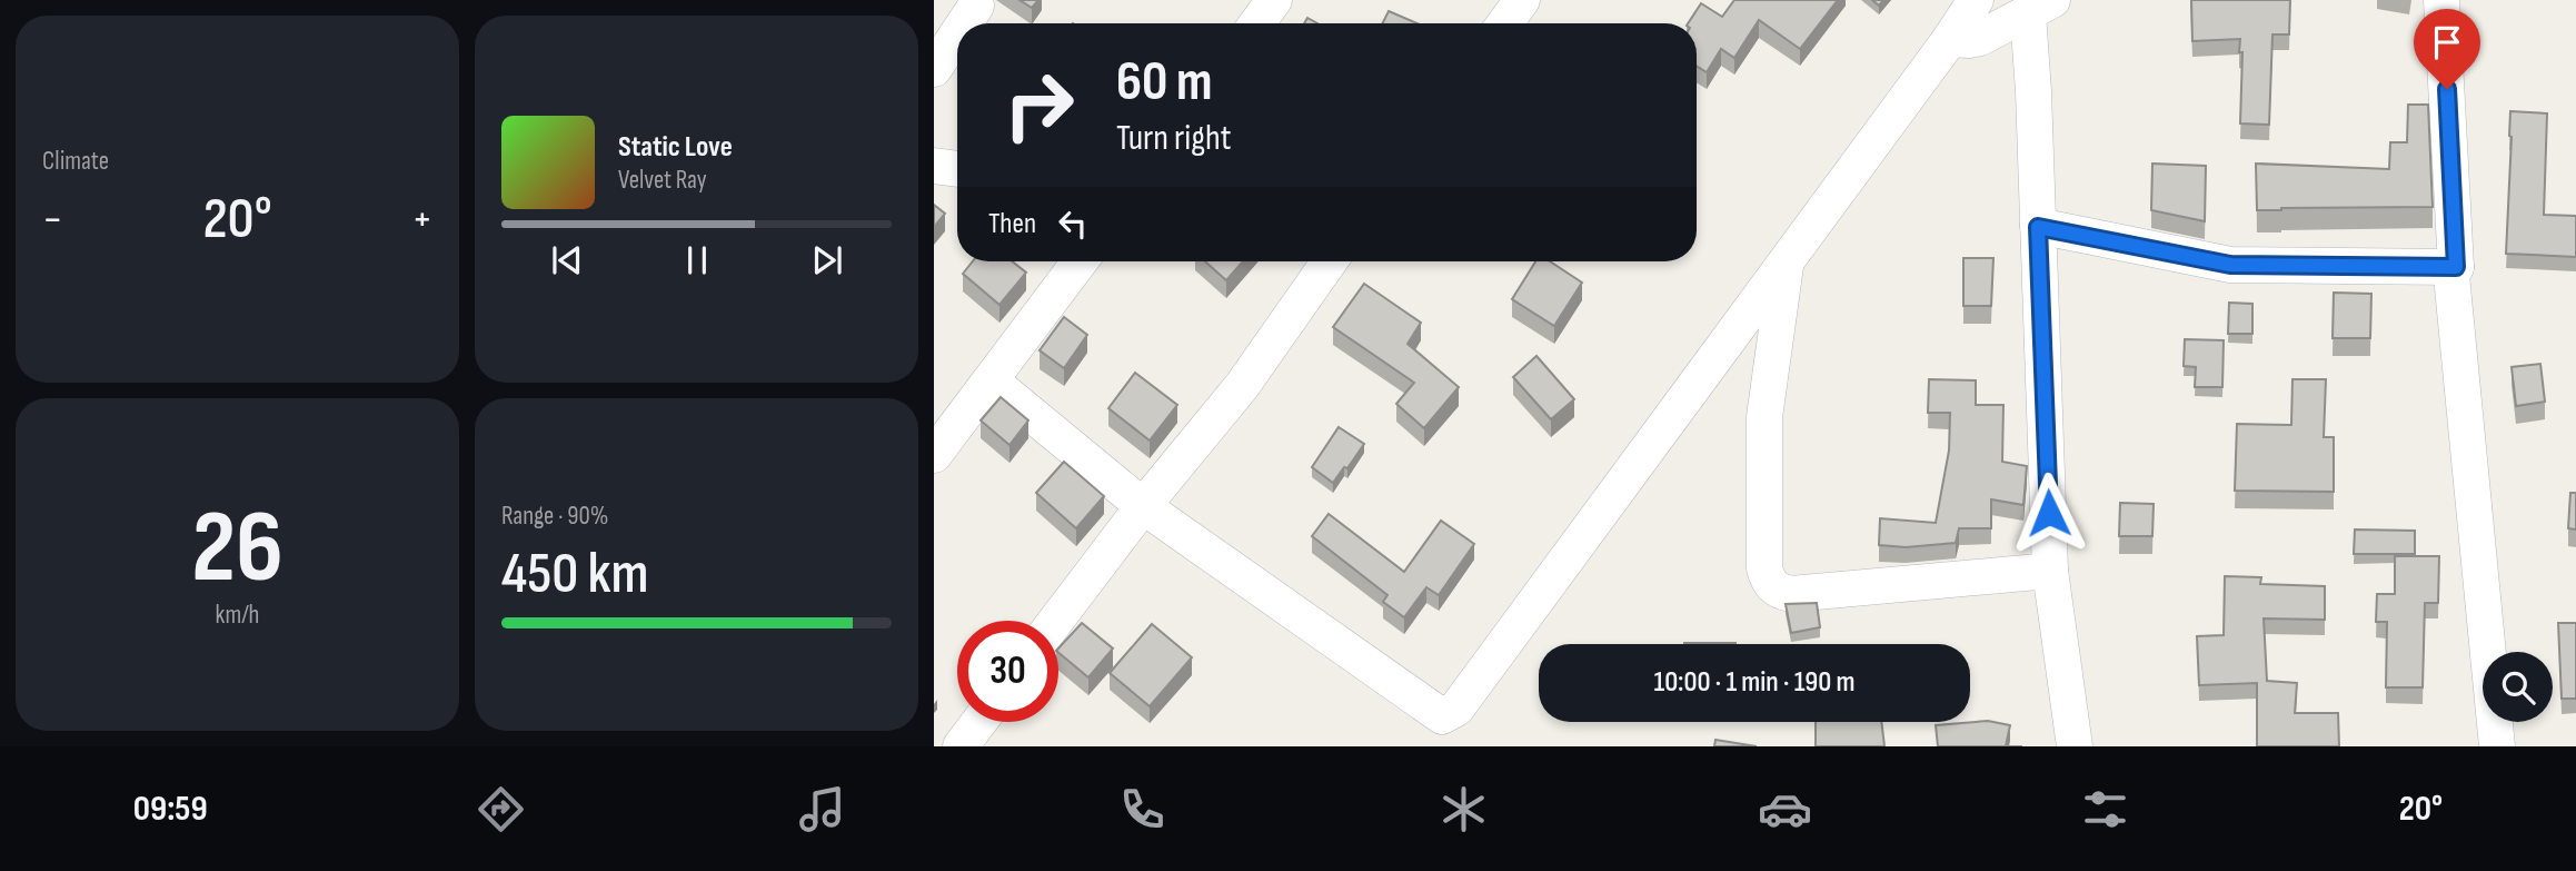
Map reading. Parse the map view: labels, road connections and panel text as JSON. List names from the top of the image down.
{
  "page": {
    "tile": [
      "Climate",
      ["26", "km/h"],
      ["Range · 90%", "450 km"]
    ],
    "turn": ["60 m", "Turn right"],
    "song": ["Static Love", "Velvet Ray"],
    "then": "Then",
    "heat": ["−", "20°", "+"],
    "limit": "30",
    "trip": "10:00 · 1 min · 190 m",
    "tabs": ["09:59", "20°"]
  }
}
